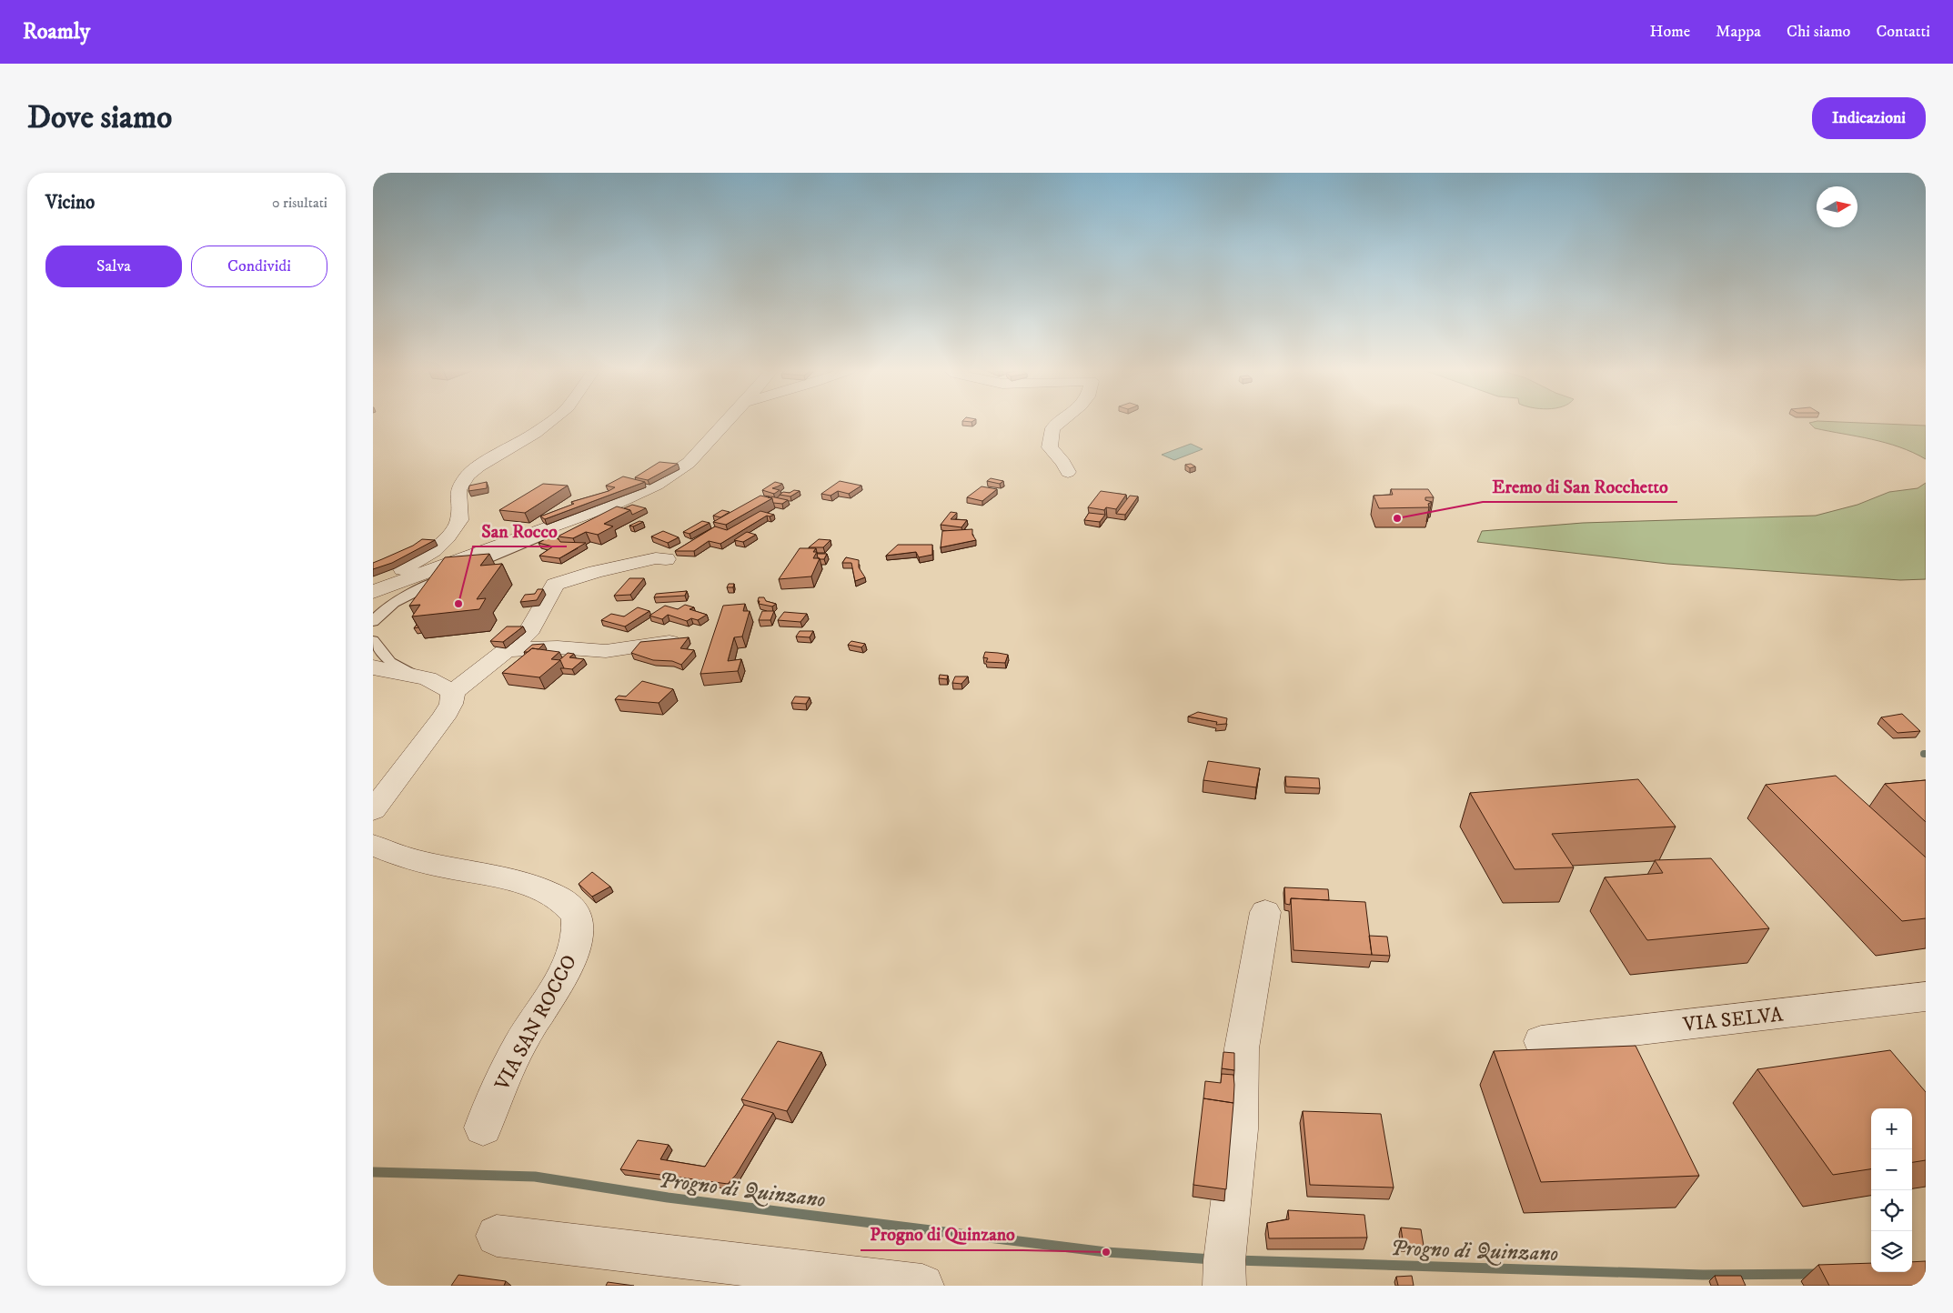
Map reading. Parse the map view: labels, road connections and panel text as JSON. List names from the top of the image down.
{
  "streets": {
    "street": ["VIA SELVA", "VIA SAN ROCCO"]
  },
  "water": ["Progno di Quinzano"],
  "places": ["Eremo di San Rocchetto", "San Rocco", "Progno di Quinzano"],
  "north": "right",
  "page": {
    "header": "Roamly",
    "nav": [
      "Home",
      "Mappa",
      "Chi siamo",
      "Contatti"
    ],
    "buttons": [
      "Indicazioni",
      ["Salva", "Condividi"]
    ],
    "title": "Dove siamo",
    "heading": ["Vicino", "0 risultati"],
    "map_buttons": ["+", "−"]
  }
}
